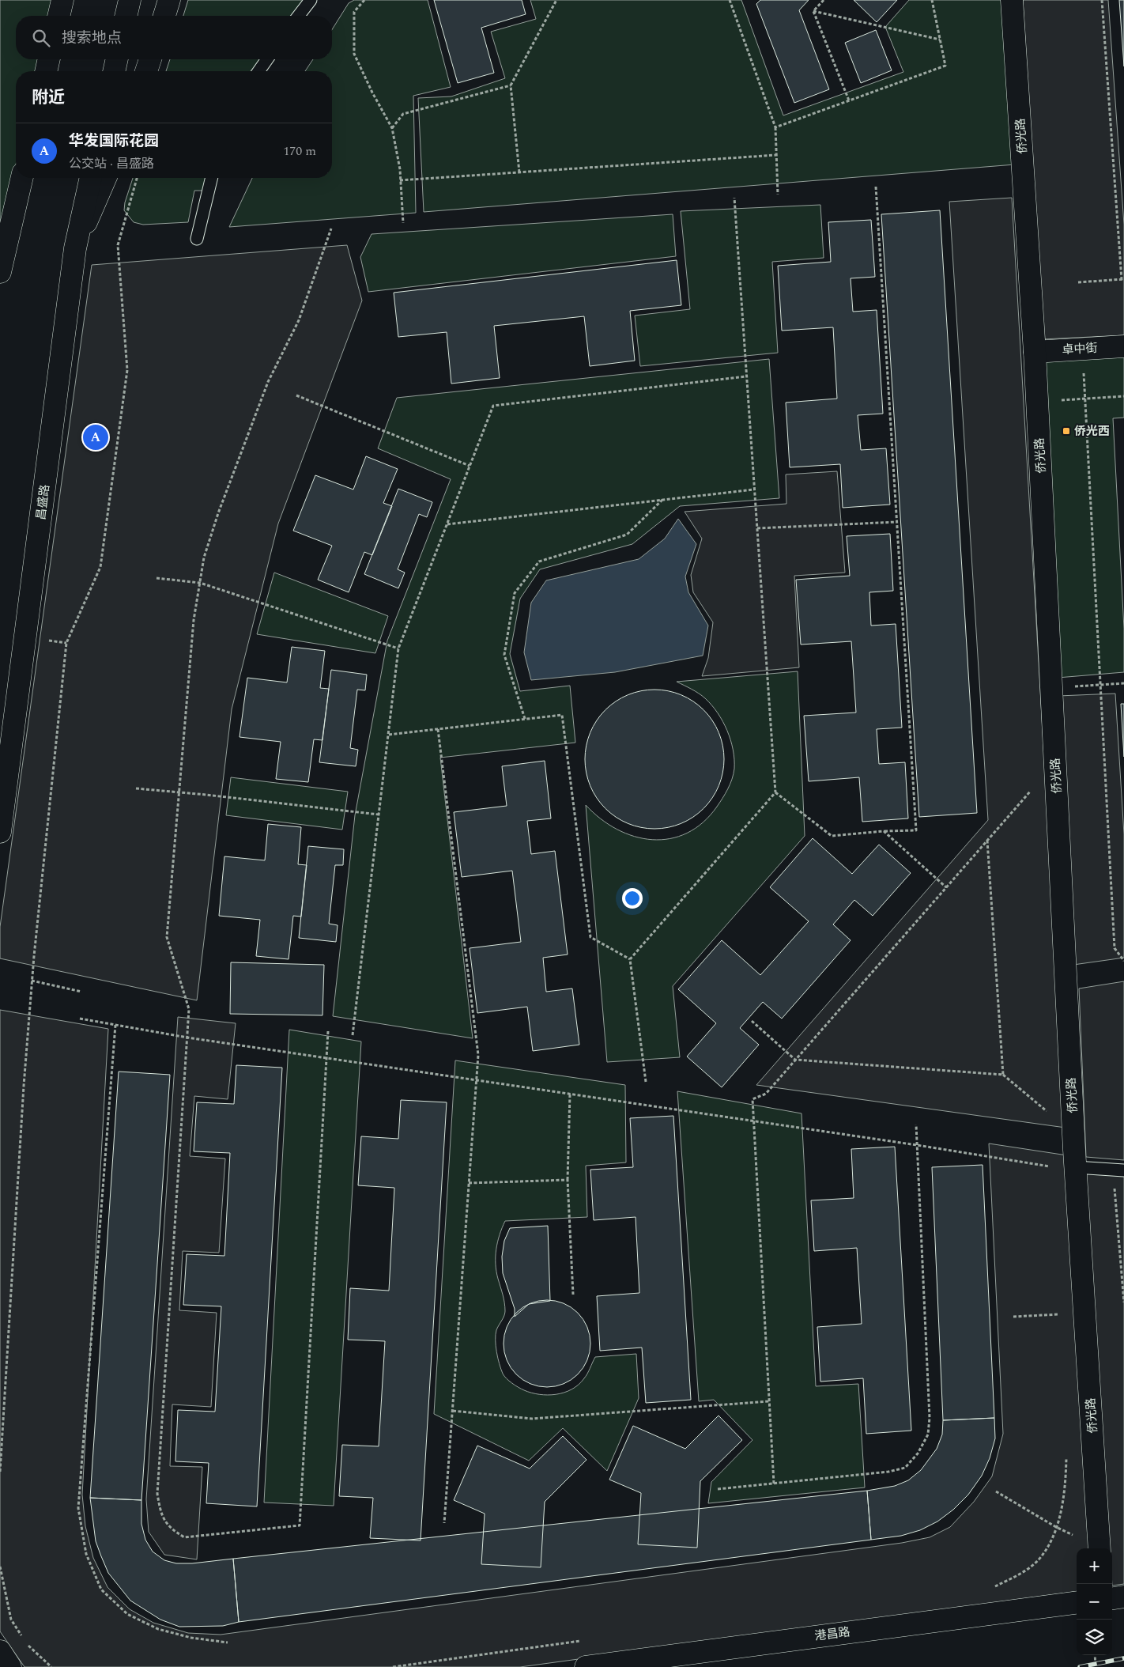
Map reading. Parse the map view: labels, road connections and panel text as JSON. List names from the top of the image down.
{
  "streets": {
    "street": [
      "侨光路",
      "卓中街",
      "昌盛路",
      "港昌路"
    ]
  },
  "crossings": [
    ["侨光路", "卓中街"]
  ],
  "places": {
    "transit": ["侨光西"]
  },
  "page": {
    "search": "搜索地点",
    "heading": "附近",
    "list": [
      {
        "mark": "A",
        "name": "华发国际花园",
        "note": "公交站 · 昌盛路",
        "value": "170 m"
      }
    ],
    "pins": "A",
    "map_buttons": ["+", "−"]
  }
}
